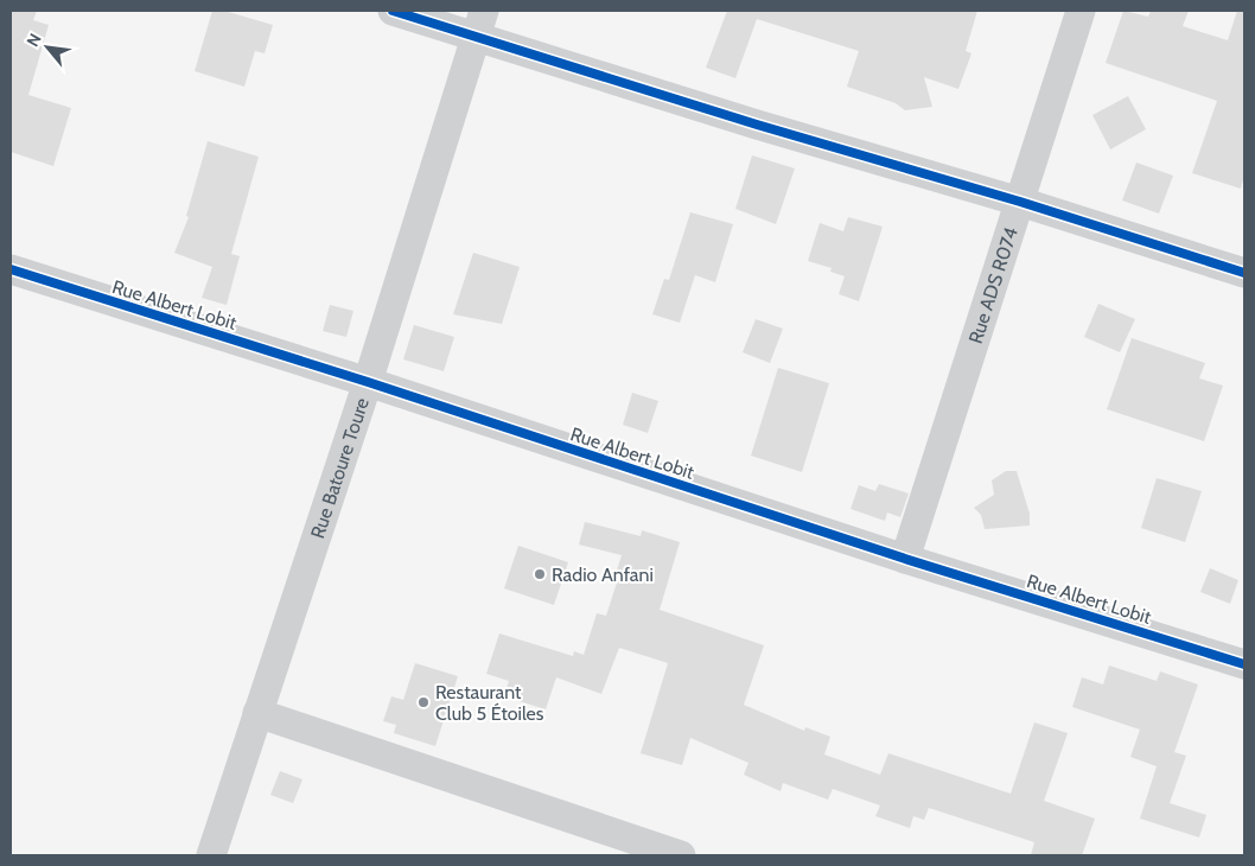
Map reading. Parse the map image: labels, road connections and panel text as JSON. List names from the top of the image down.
{
  "streets": {
    "street": ["Rue ADS R074", "Rue Albert Lobit", "Rue Batoure Toure"]
  },
  "crossings": [
    ["Rue ADS R074", "Rue Albert Lobit"],
    ["Rue Albert Lobit", "Rue Batoure Toure"]
  ],
  "places": ["Radio Anfani", "Restaurant Club 5 Étoiles"],
  "north": "top left"
}
